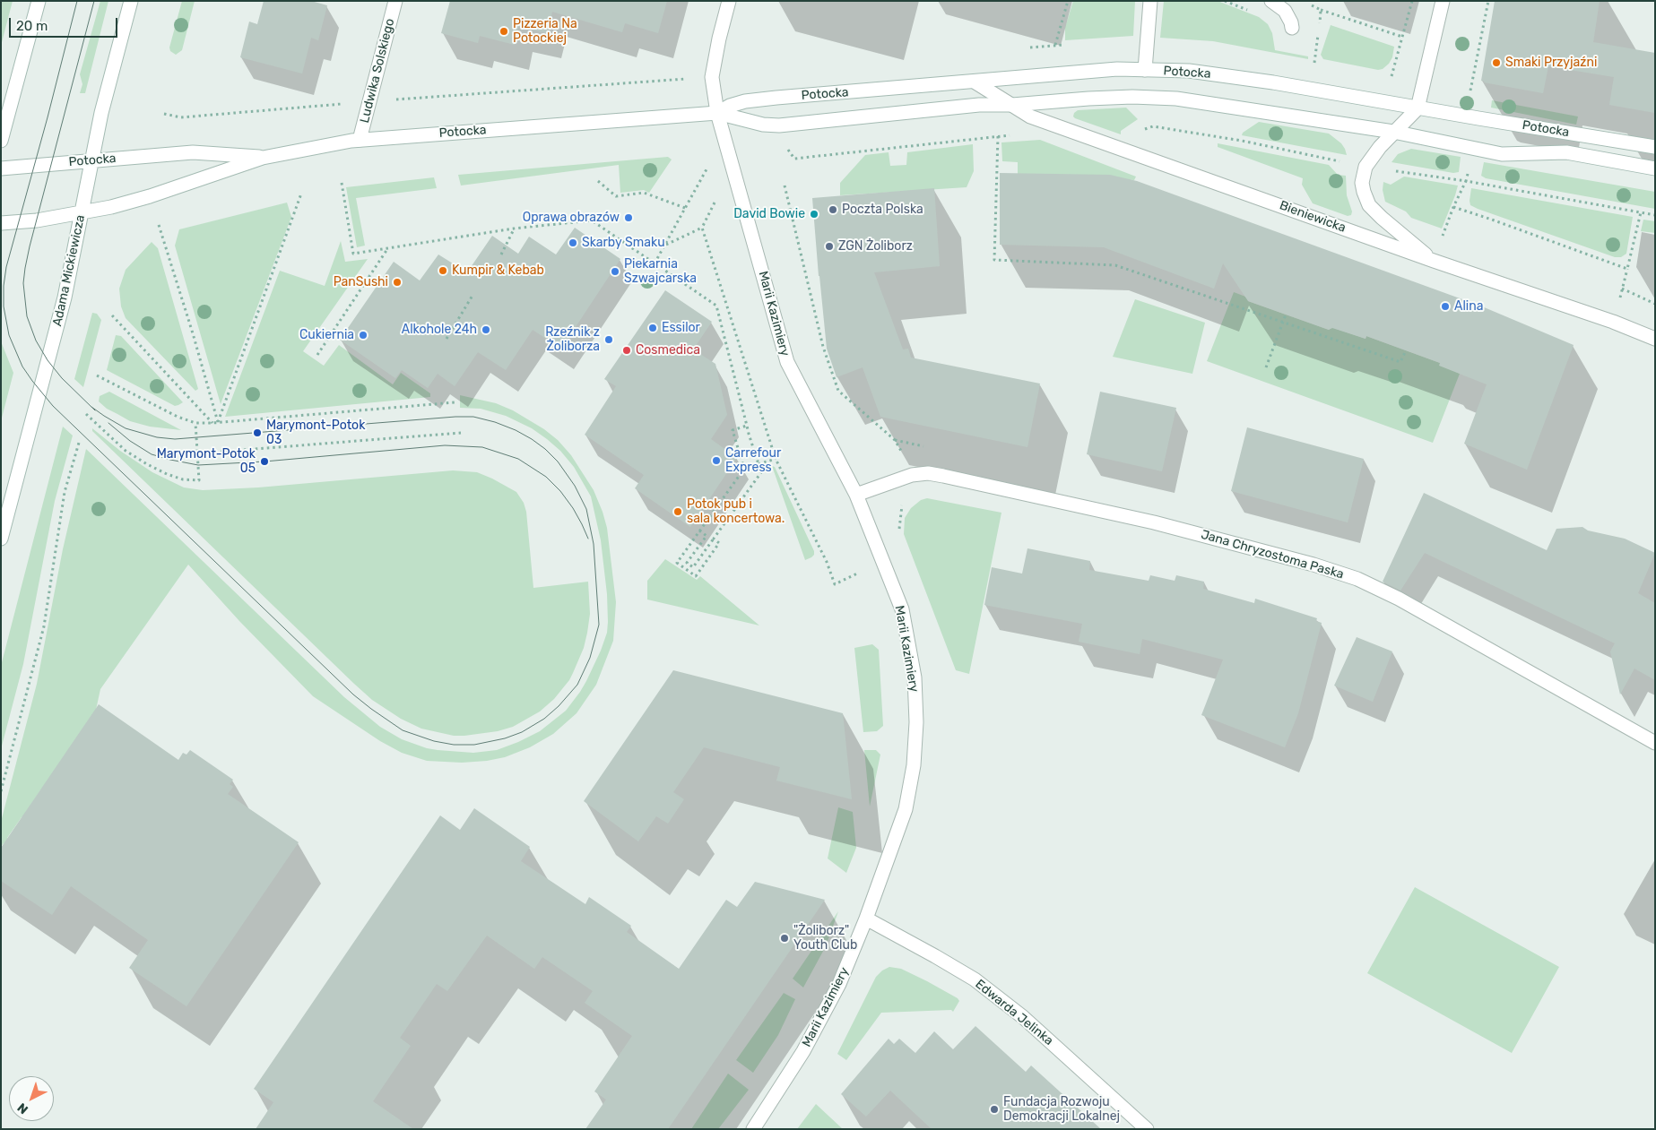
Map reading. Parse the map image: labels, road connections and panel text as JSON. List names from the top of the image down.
{
  "streets": {
    "street": [
      "Ludwika Solskiego",
      "Potocka",
      "Bieniewicka",
      "Adama Mickiewicza",
      "Marii Kazimiery",
      "Jana Chryzostoma Paska",
      "Edwarda Jelinka"
    ]
  },
  "crossings": [
    ["Ludwika Solskiego", "Potocka"],
    ["Potocka", "Bieniewicka"],
    ["Potocka", "Adama Mickiewicza"],
    ["Potocka", "Marii Kazimiery"],
    ["Marii Kazimiery", "Jana Chryzostoma Paska"],
    ["Marii Kazimiery", "Edwarda Jelinka"]
  ],
  "places": [
    "Pizzeria Na Potockiej",
    "Smaki Przyjaźni",
    "Poczta Polska",
    "David Bowie",
    "Oprawa obrazów",
    "Skarby Smaku",
    "ZGN Żoliborz",
    "Kumpir & Kebab",
    "Piekarnia Szwajcarska",
    "PanSushi",
    "Alina",
    "Essilor",
    "Alkohole 24h",
    "Cukiernia",
    "Rzeźnik z Żoliborza",
    "Cosmedica",
    "Marymont-Potok 03",
    "Carrefour Express",
    "Marymont-Potok 05",
    "Potok pub i sala koncertowa.",
    "\"Żoliborz\" Youth Club",
    "Fundacja Rozwoju Demokracji Lokalnej"
  ],
  "scale_bar": "20 m",
  "north": "bottom left"
}
